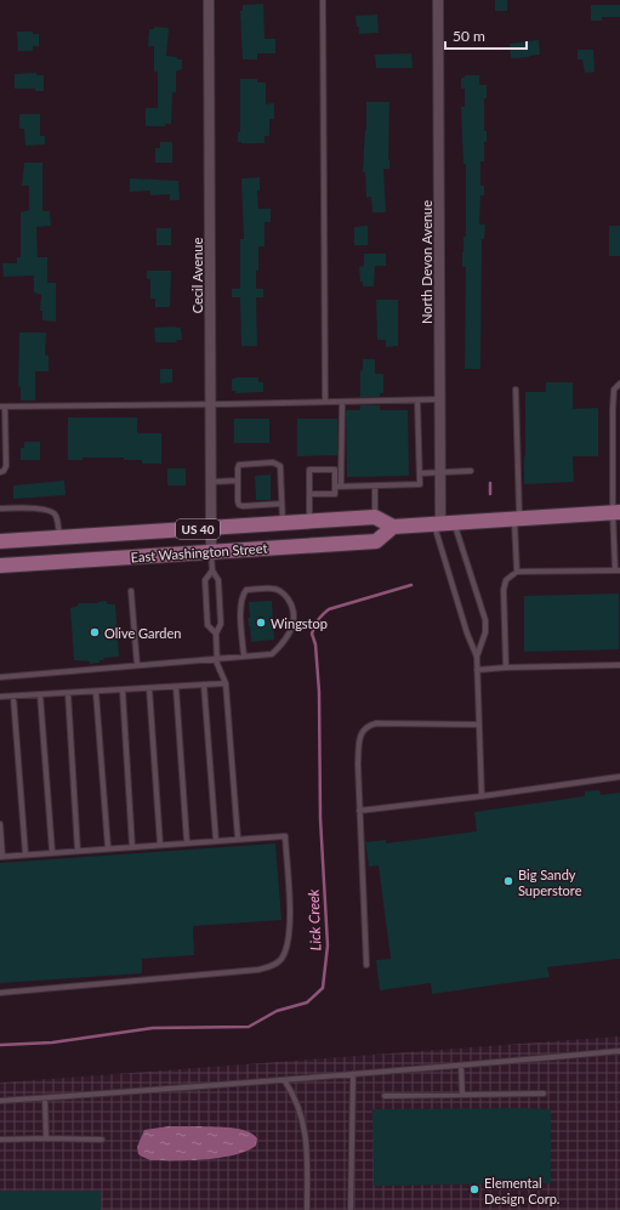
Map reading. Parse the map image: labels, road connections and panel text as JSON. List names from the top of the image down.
{
  "streets": {
    "main road": ["US 40", "East Washington Street"],
    "street": ["North Devon Avenue", "Cecil Avenue"]
  },
  "crossings": [
    ["Cecil Avenue", "East Washington Street"]
  ],
  "water": ["Lick Creek"],
  "places": [
    "Wingstop",
    "Olive Garden",
    "Big Sandy Superstore",
    "Elemental Design Corp."
  ],
  "scale_bar": "50 m"
}
